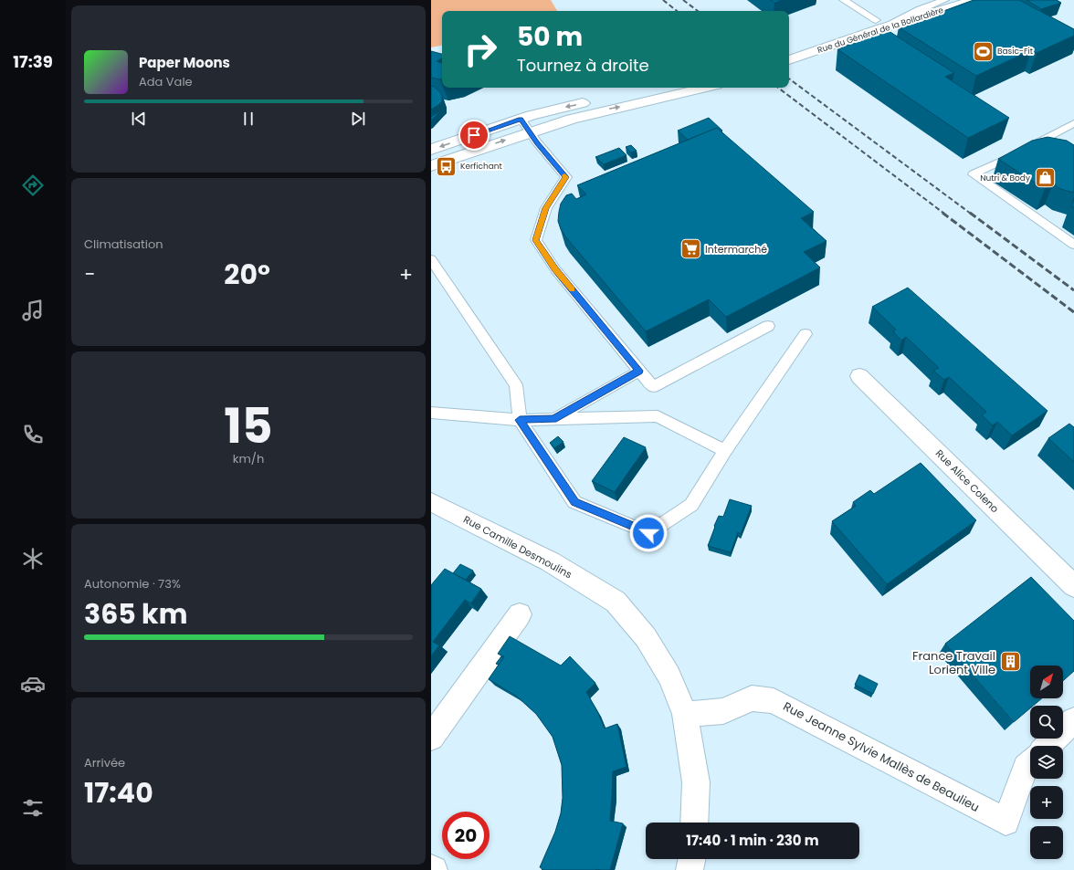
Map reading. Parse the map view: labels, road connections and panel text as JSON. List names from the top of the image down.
{
  "streets": {
    "main road": [
      "Rue du Général de la Bollardière",
      "Rue Alice Coleno",
      "Rue Camille Desmoulins",
      "Rue Jeanne Sylvie Mallès de Beaulieu"
    ]
  },
  "crossings": [
    ["Rue Camille Desmoulins", "Rue Jeanne Sylvie Mallès de Beaulieu"]
  ],
  "places": {
    "sports": ["Basic-Fit"],
    "bus stop": ["Kerfichant"],
    "shop": ["Nutri & Body"],
    "supermarket": ["Intermarché"],
    "building": ["France Travail Lorient Ville"]
  },
  "north": "top right",
  "page": {
    "tabs": "17:39",
    "turn": ["50 m", "Tournez à droite"],
    "song": ["Paper Moons", "Ada Vale"],
    "tile": [
      "Climatisation",
      ["15", "km/h"],
      ["Autonomie · 73%", "365 km"],
      ["Arrivée", "17:40"]
    ],
    "heat": ["−", "20°", "+"],
    "map_buttons": ["+", "−"],
    "limit": "20",
    "trip": "17:40 · 1 min · 230 m"
  }
}
